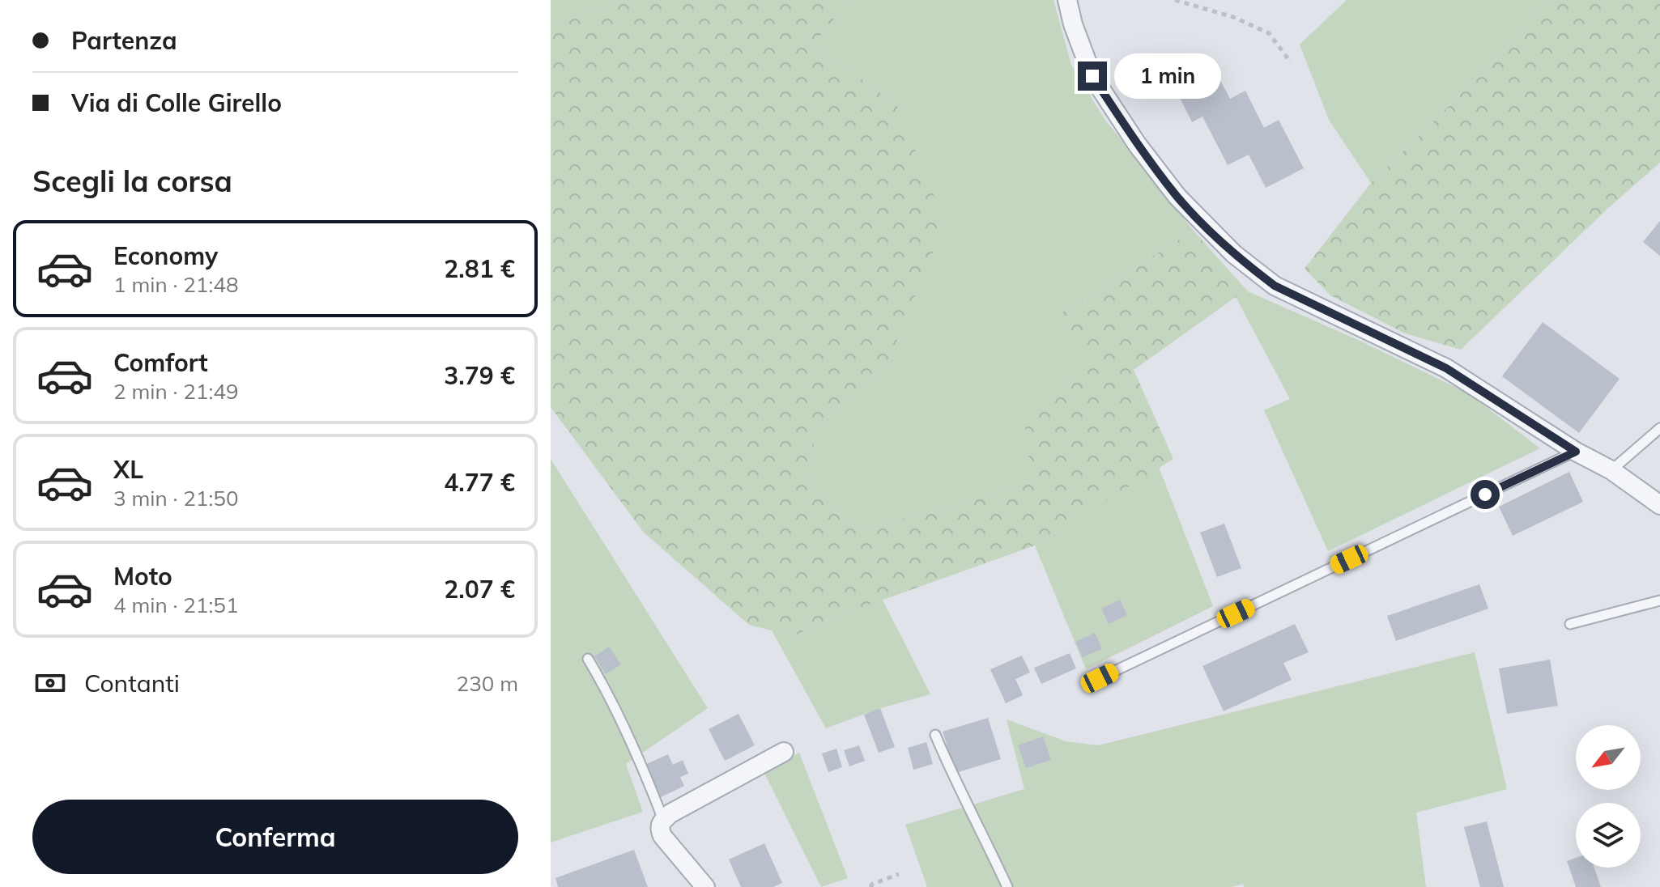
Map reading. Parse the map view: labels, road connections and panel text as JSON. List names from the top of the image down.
{
  "north": "bottom left",
  "page": {
    "banner": ["Partenza", "Via di Colle Girello"],
    "bubble": "1 min",
    "heading": "Scegli la corsa",
    "list": [
      {
        "name": "Economy",
        "note": "1 min · 21:48",
        "value": "2.81 €"
      },
      {
        "name": "Comfort",
        "note": "2 min · 21:49",
        "value": "3.79 €"
      },
      {
        "name": "XL",
        "note": "3 min · 21:50",
        "value": "4.77 €"
      },
      {
        "name": "Moto",
        "note": "4 min · 21:51",
        "value": "2.07 €"
      }
    ],
    "pay": ["Contanti", "230 m"],
    "buttons": "Conferma"
  }
}
